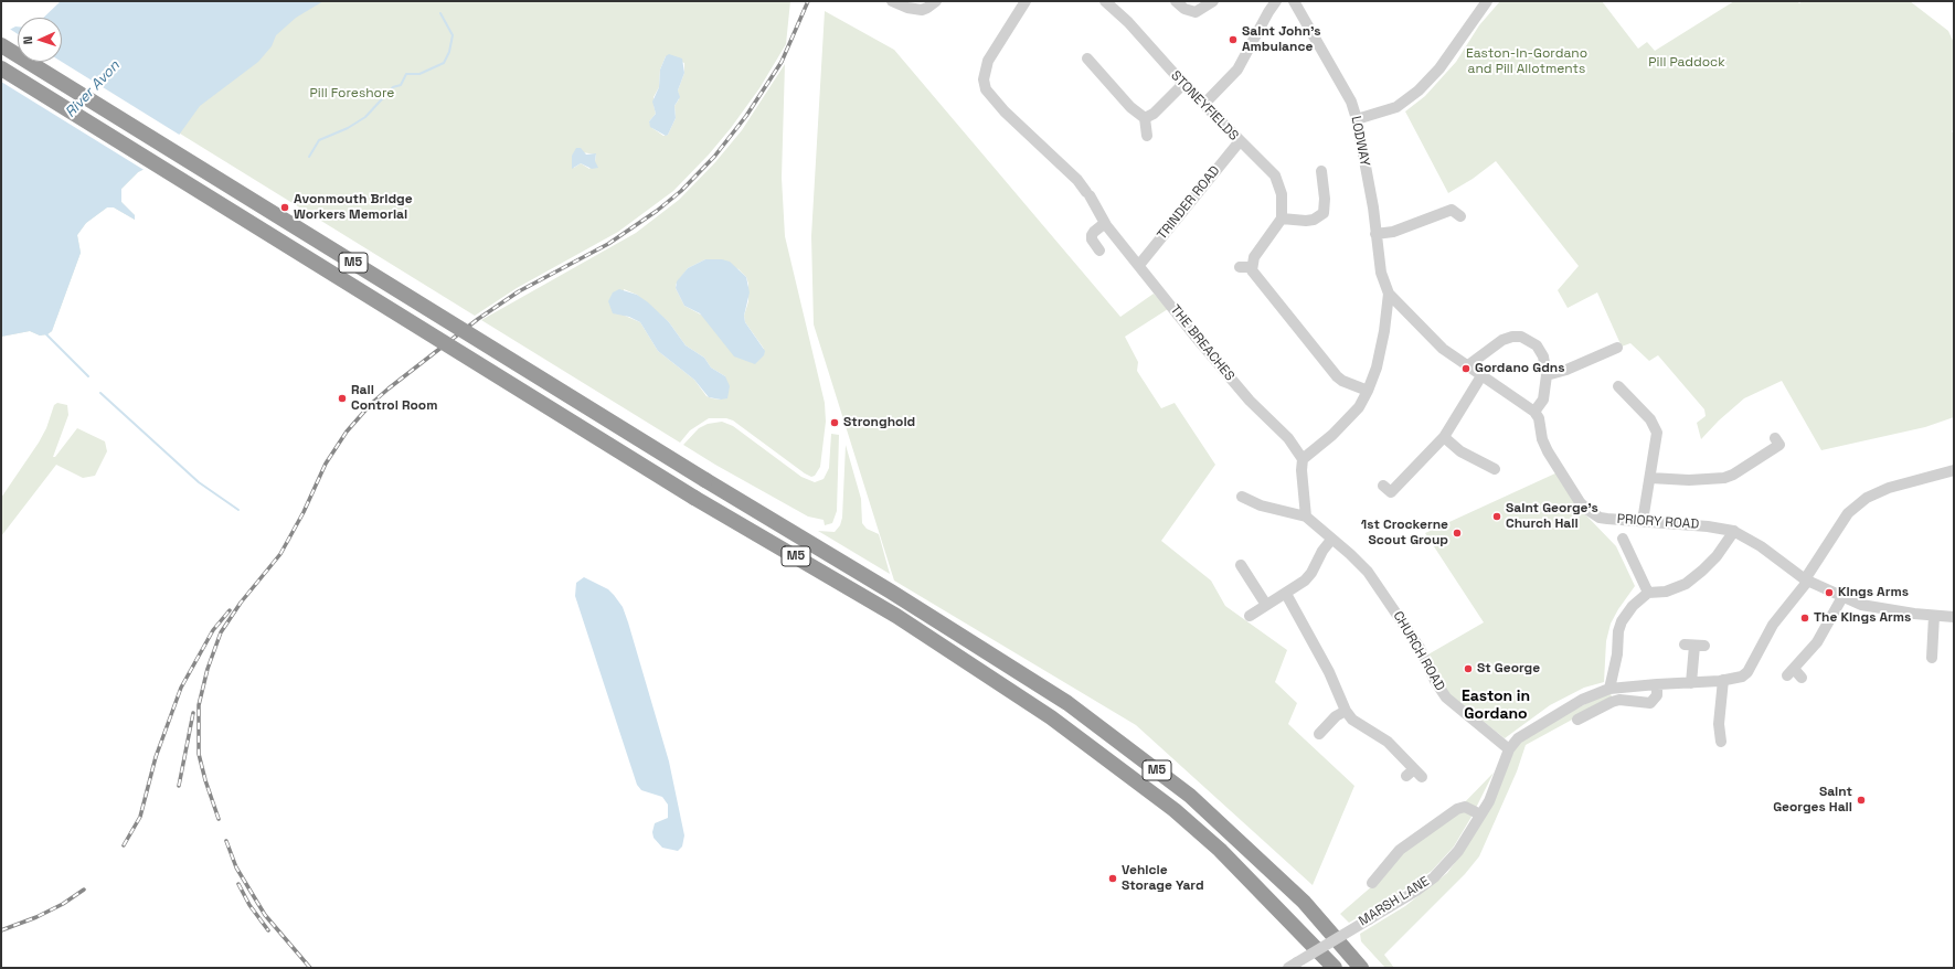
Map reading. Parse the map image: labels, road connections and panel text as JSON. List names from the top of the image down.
{
  "streets": {
    "highway": ["M5"],
    "street": [
      "STONEYFIELDS",
      "LODWAY",
      "TRINDER ROAD",
      "THE BREACHES",
      "PRIORY ROAD",
      "CHURCH ROAD",
      "MARSH LANE"
    ]
  },
  "crossings": [
    ["STONEYFIELDS", "TRINDER ROAD"],
    ["TRINDER ROAD", "THE BREACHES"],
    ["CHURCH ROAD", "MARSH LANE"]
  ],
  "districts": ["Easton in Gordano"],
  "water": ["River Avon"],
  "parks": ["Easton-In-Gordano and Pill Allotments", "Pill Paddock", "Pill Foreshore"],
  "places": [
    "Saint John's Ambulance",
    "Avonmouth Bridge Workers Memorial",
    "Gordano Gdns",
    "Rail Control Room",
    "Stronghold",
    "Saint George's Church Hall",
    "1st Crockerne Scout Group",
    "Kings Arms",
    "The Kings Arms",
    "St George",
    "Saint Georges Hall",
    "Vehicle Storage Yard"
  ],
  "north": "left"
}
